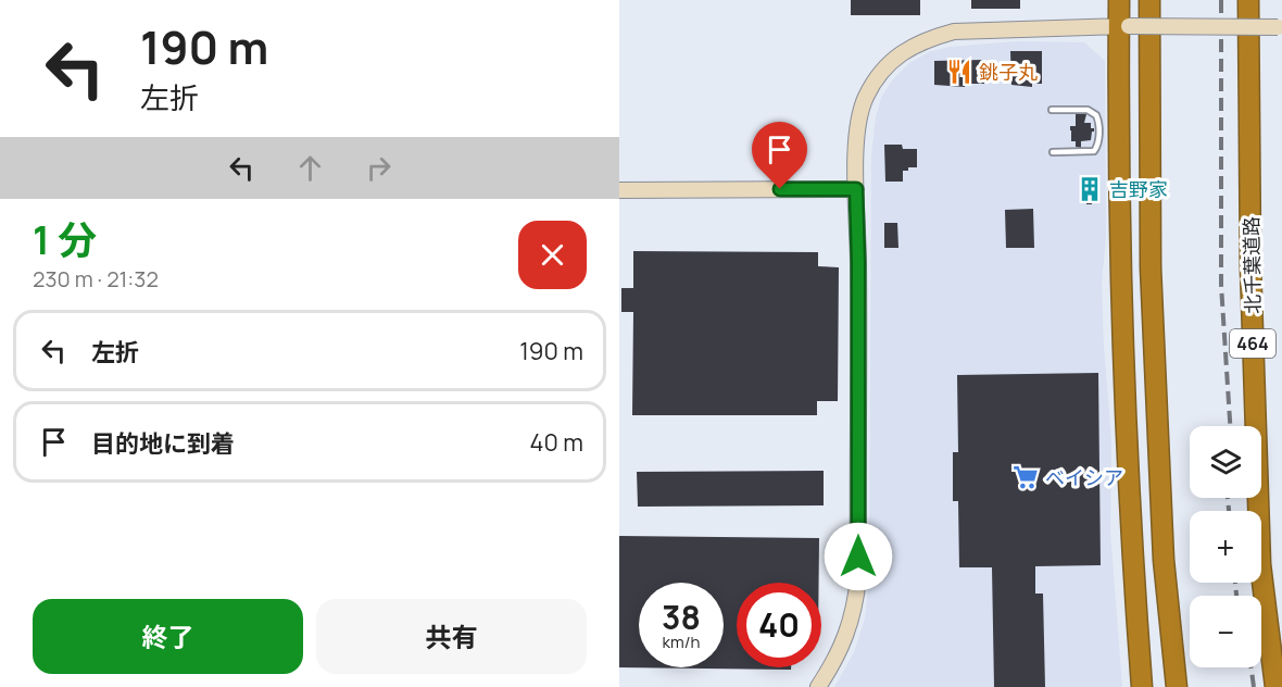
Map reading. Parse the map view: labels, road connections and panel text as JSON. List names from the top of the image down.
{
  "streets": {
    "highway": ["北千葉道路", "464"]
  },
  "places": {
    "restaurant": ["銚子丸"],
    "building": ["吉野家"],
    "supermarket": ["ベイシア"]
  },
  "page": {
    "turn": ["190 m", "左折"],
    "heading": ["1 分", "230 m · 21:32"],
    "list": [
      {
        "name": "左折",
        "value": "190 m"
      },
      {
        "name": "目的地に到着",
        "value": "40 m"
      }
    ],
    "map_buttons": ["+", "−"],
    "speed": "38 km/h",
    "limit": "40",
    "buttons": ["終了", "共有"]
  }
}
